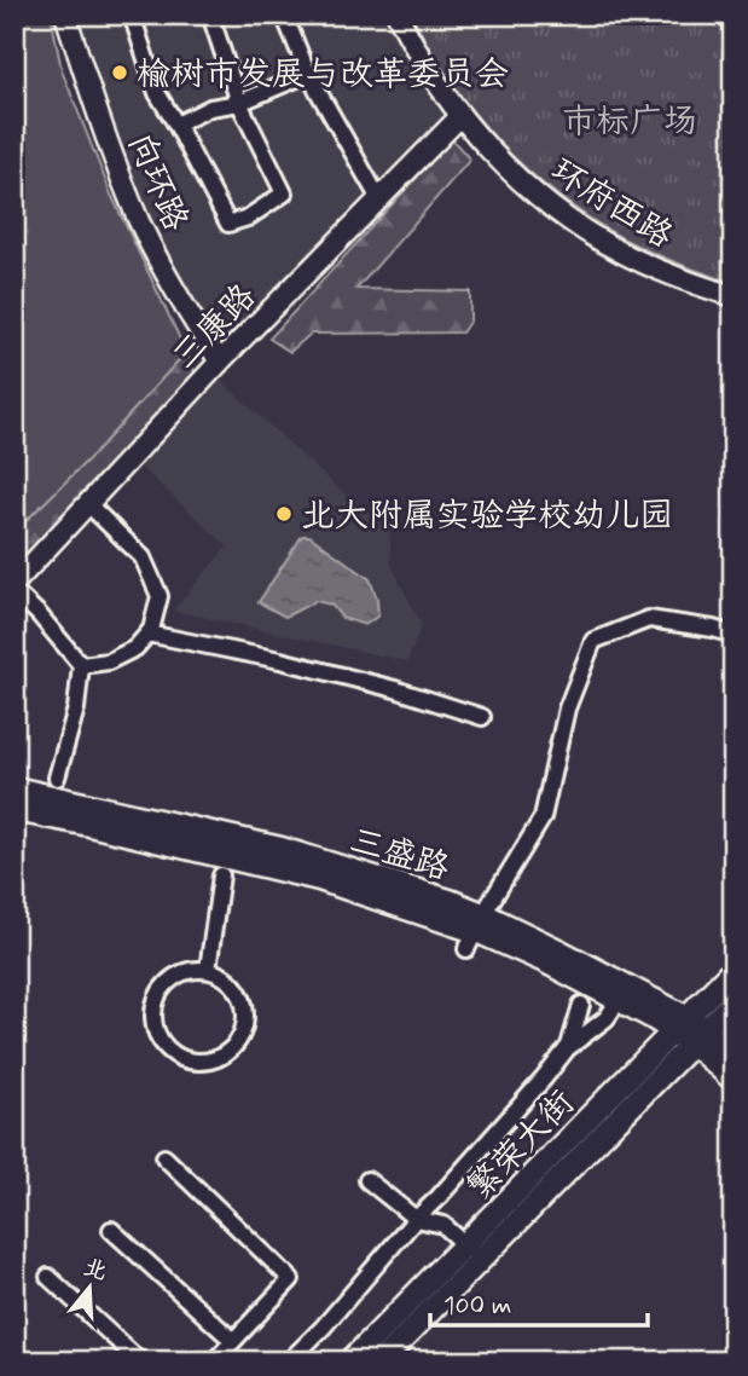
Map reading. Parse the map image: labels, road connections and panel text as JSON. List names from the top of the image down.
{
  "streets": {
    "main road": ["三盛路", "繁荣大街"],
    "street": ["向环路", "环府西路", "三康路"]
  },
  "crossings": [
    ["向环路", "三康路"],
    ["环府西路", "三康路"],
    ["三盛路", "繁荣大街"]
  ],
  "parks": ["市标广场"],
  "places": ["榆树市发展与改革委员会", "北大附属实验学校幼儿园"],
  "scale_bar": "100 m",
  "north": "top"
}
